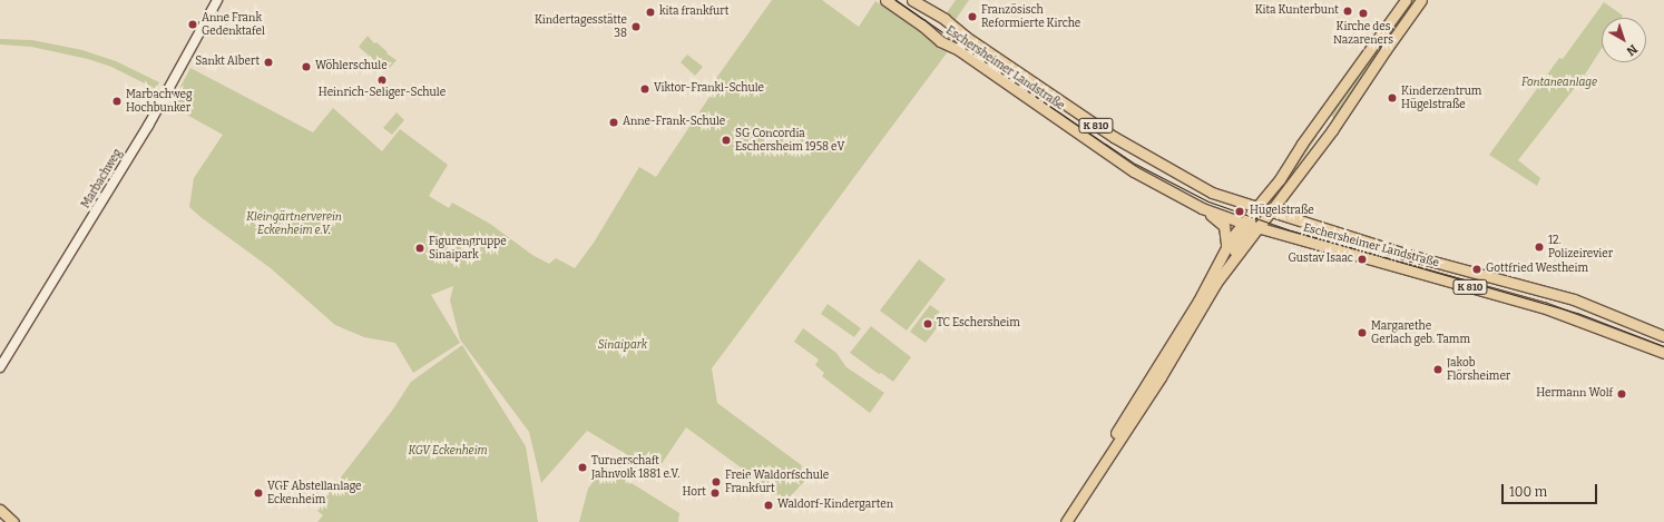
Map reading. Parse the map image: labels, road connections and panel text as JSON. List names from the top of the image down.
{
  "streets": {
    "main road": ["Eschersheimer Landstraße", "K 810", "Marbachweg"]
  },
  "parks": [
    "Fontaneanlage",
    "Kleingärtnerverein Eckenheim e.V.",
    "Sinaipark",
    "KGV Eckenheim"
  ],
  "places": [
    "Kita Kunterbunt",
    "kita frankfurt",
    "Kirche des Nazareners",
    "Französisch Reformierte Kirche",
    "Anne Frank Gedenktafel",
    "Kindertagesstätte 38",
    "Sankt Albert",
    "Wöhlerschule",
    "Heinrich-Seliger-Schule",
    "Viktor-Frankl-Schule",
    "Kinderzentrum Hügelstraße",
    "Marbachweg Hochbunker",
    "Anne-Frank-Schule",
    "SG Concordia Eschersheim 1958 eV",
    "Hügelstraße",
    "12. Polizeirevier",
    "Figurengruppe Sinaipark",
    "Gustav Isaac",
    "Gottfried Westheim",
    "TC Eschersheim",
    "Margarethe Gerlach geb. Tamm",
    "Jakob Flörsheimer",
    "Hermann Wolf",
    "Turnerschaft Jahnvolk 1881 e.V.",
    "Freie Waldorfschule Frankfurt",
    "VGF Abstellanlage Eckenheim",
    "Hort",
    "Waldorf-Kindergarten"
  ],
  "scale_bar": "100 m",
  "north": "bottom right"
}
